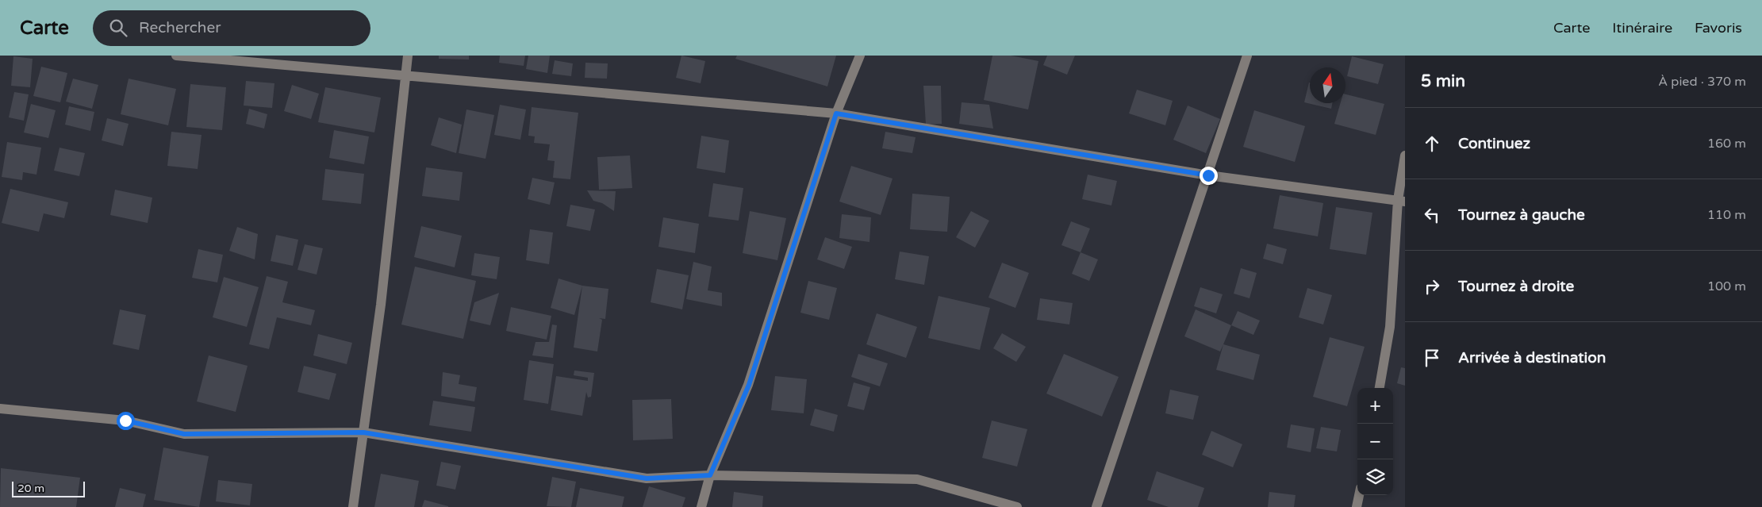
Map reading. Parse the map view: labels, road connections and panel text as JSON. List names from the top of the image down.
{
  "scale_bar": "20 m",
  "north": "top",
  "page": {
    "header": "Carte",
    "search": "Rechercher",
    "nav": ["Carte", "Itinéraire", "Favoris"],
    "heading": ["5 min", "À pied · 370 m"],
    "list": [
      ["Continuez", "160 m"],
      ["Tournez à gauche", "110 m"],
      ["Tournez à droite", "100 m"],
      "Arrivée à destination"
    ],
    "map_buttons": ["+", "−"],
    "scale": "20 m"
  }
}
